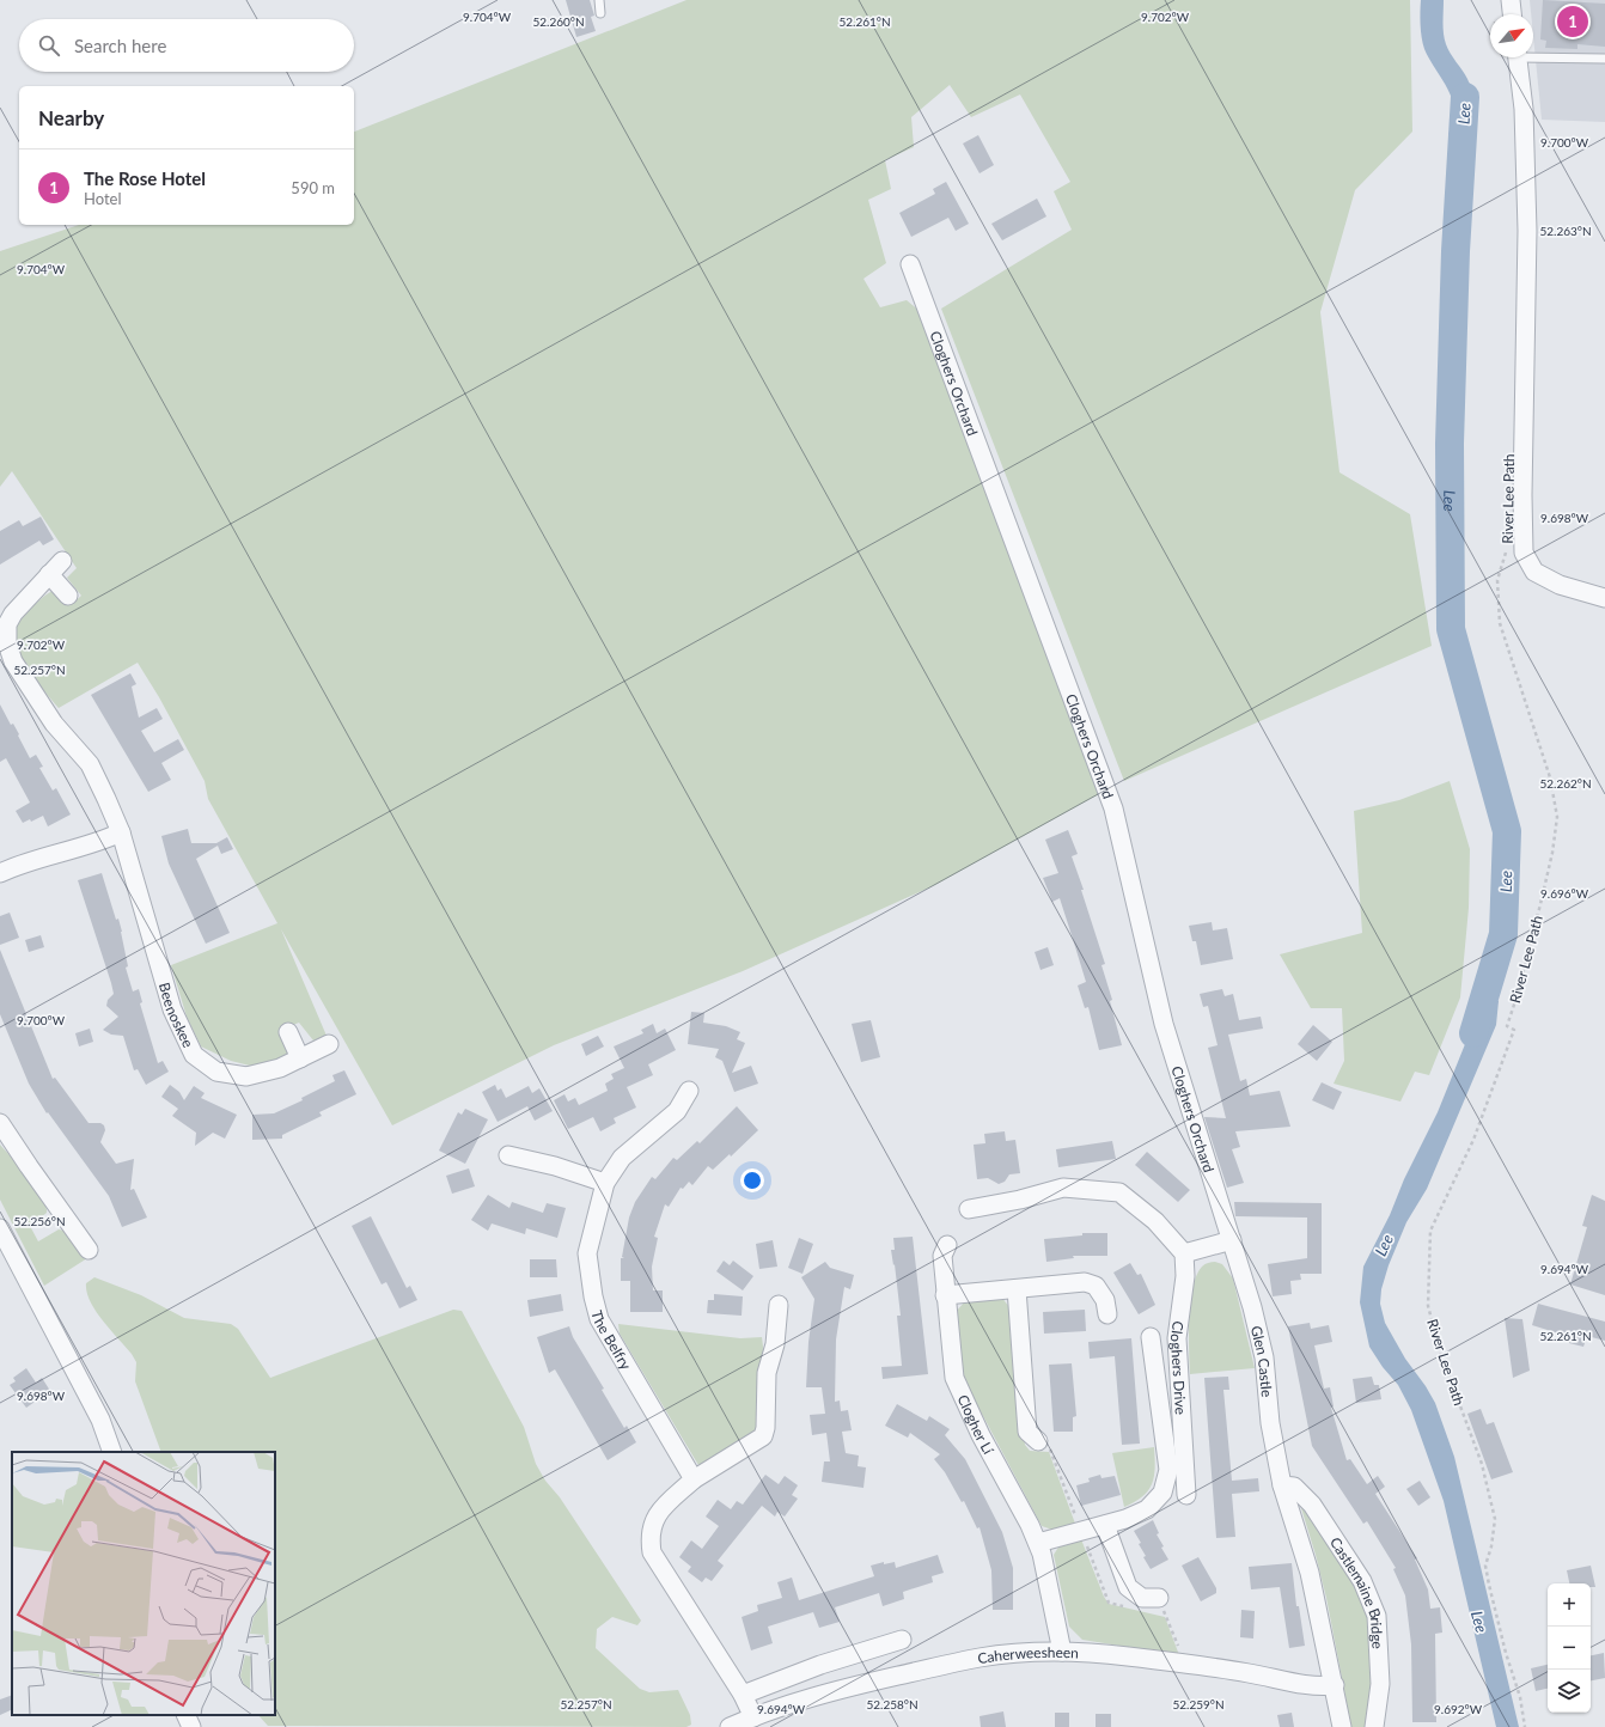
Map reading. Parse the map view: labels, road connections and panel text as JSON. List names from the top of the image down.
{
  "streets": {
    "street": [
      "Cloghers Orchard",
      "Beenoskee",
      "The Belfry",
      "Glen Castle",
      "Cloghers Drive",
      "Clogher Lí",
      "Castlemaine Bridge",
      "Caherweesheen"
    ],
    "path": ["River Lee Path"]
  },
  "crossings": [
    ["Cloghers Orchard", "Glen Castle"],
    ["Glen Castle", "Castlemaine Bridge"],
    ["Glen Castle", "Caherweesheen"],
    ["Clogher Lí", "Caherweesheen"]
  ],
  "water": ["Lee"],
  "north": "top right",
  "page": {
    "pins": "1",
    "search": "Search here",
    "heading": "Nearby",
    "list": [
      {
        "mark": "1",
        "name": "The Rose Hotel",
        "note": "Hotel",
        "value": "590 m"
      }
    ],
    "map_buttons": ["+", "−"]
  },
  "coordinates": [
    "9.704°W",
    "9.702°W",
    "52.260°N",
    "52.261°N",
    "9.700°W",
    "52.263°N",
    "9.698°W",
    "52.257°N",
    "52.262°N",
    "9.696°W",
    "52.256°N",
    "9.694°W",
    "52.258°N",
    "52.259°N",
    "9.692°W"
  ]
}
